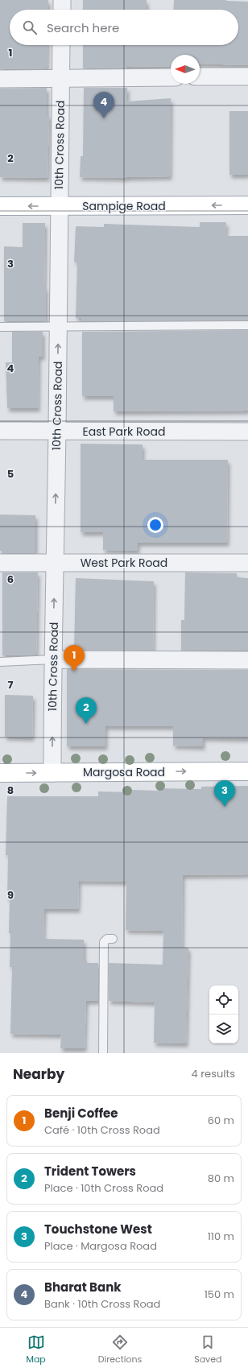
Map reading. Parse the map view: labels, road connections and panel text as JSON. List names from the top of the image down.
{
  "streets": {
    "main road": ["Sampige Road", "Margosa Road"],
    "street": ["10th Cross Road", "East Park Road", "West Park Road"]
  },
  "crossings": [
    ["10th Cross Road", "Sampige Road"],
    ["10th Cross Road", "East Park Road"],
    ["10th Cross Road", "West Park Road"],
    ["10th Cross Road", "Margosa Road"]
  ],
  "one_way": ["10th Cross Road", "Sampige Road", "Margosa Road"],
  "north": "left",
  "page": {
    "search": "Search here",
    "pins": [
      "4",
      "1",
      "2",
      "3"
    ],
    "heading": ["Nearby", "4 results"],
    "list": [
      {
        "mark": "1",
        "name": "Benji Coffee",
        "note": "Café · 10th Cross Road",
        "value": "60 m"
      },
      {
        "mark": "2",
        "name": "Trident Towers",
        "note": "Place · 10th Cross Road",
        "value": "80 m"
      },
      {
        "mark": "3",
        "name": "Touchstone West",
        "note": "Place · Margosa Road",
        "value": "110 m"
      },
      {
        "mark": "4",
        "name": "Bharat Bank",
        "note": "Bank · 10th Cross Road",
        "value": "150 m"
      }
    ],
    "nav": ["Map", "Directions", "Saved"]
  },
  "grid": {
    "rows": [
      "1",
      "2",
      "3",
      "4",
      "5",
      "6",
      "7",
      "8",
      "9"
    ]
  }
}
